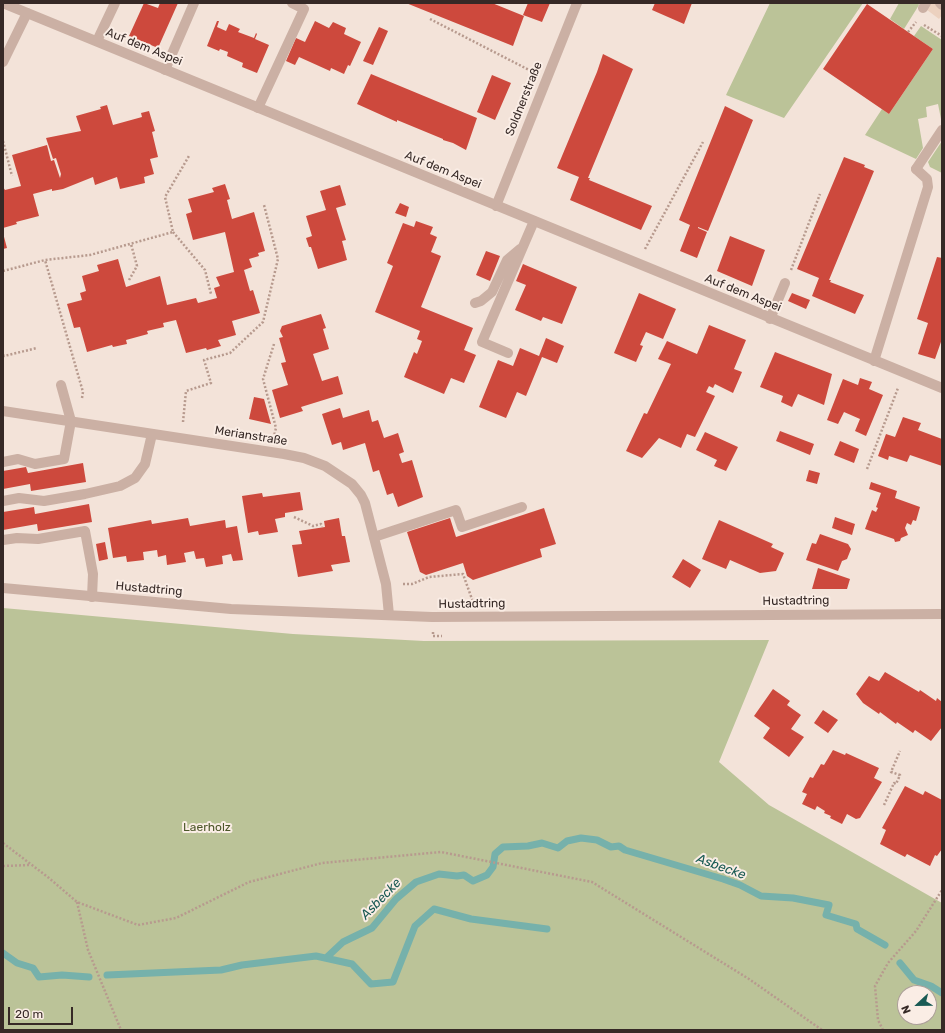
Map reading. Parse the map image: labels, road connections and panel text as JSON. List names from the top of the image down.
{
  "streets": {
    "street": [
      "Auf dem Aspei",
      "Soldnerstraße",
      "Merianstraße",
      "Hustadtring"
    ]
  },
  "crossings": [
    ["Auf dem Aspei", "Soldnerstraße"],
    ["Merianstraße", "Hustadtring"]
  ],
  "water": ["Asbecke"],
  "parks": ["Laerholz"],
  "scale_bar": "20 m",
  "north": "left"
}
